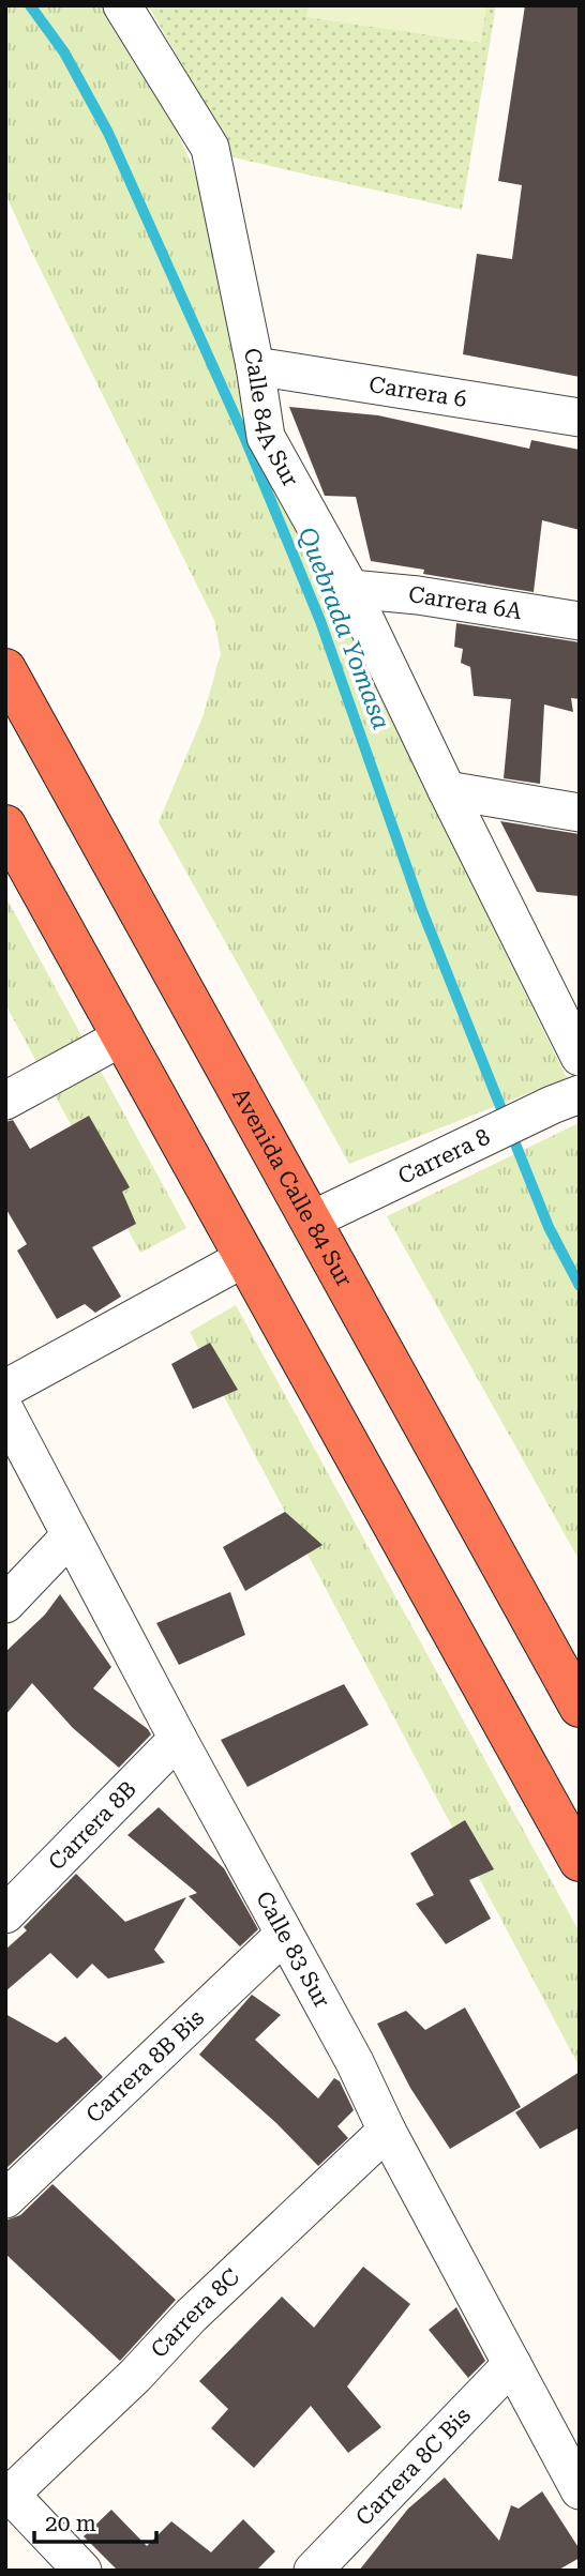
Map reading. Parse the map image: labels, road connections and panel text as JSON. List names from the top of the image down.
{
  "streets": {
    "highway": ["Avenida Calle 84 Sur"],
    "street": [
      "Carrera 6",
      "Calle 84A Sur",
      "Carrera 6A",
      "Carrera 8",
      "Carrera 8B",
      "Calle 83 Sur",
      "Carrera 8B Bis",
      "Carrera 8C",
      "Carrera 8C Bis"
    ]
  },
  "crossings": [
    ["Carrera 6", "Calle 84A Sur"],
    ["Calle 84A Sur", "Carrera 6A"],
    ["Carrera 8", "Avenida Calle 84 Sur"],
    ["Carrera 8B", "Calle 83 Sur"],
    ["Calle 83 Sur", "Carrera 8B Bis"],
    ["Calle 83 Sur", "Carrera 8C"],
    ["Calle 83 Sur", "Carrera 8C Bis"]
  ],
  "water": ["Quebrada Yomasa"],
  "scale_bar": "20 m"
}
